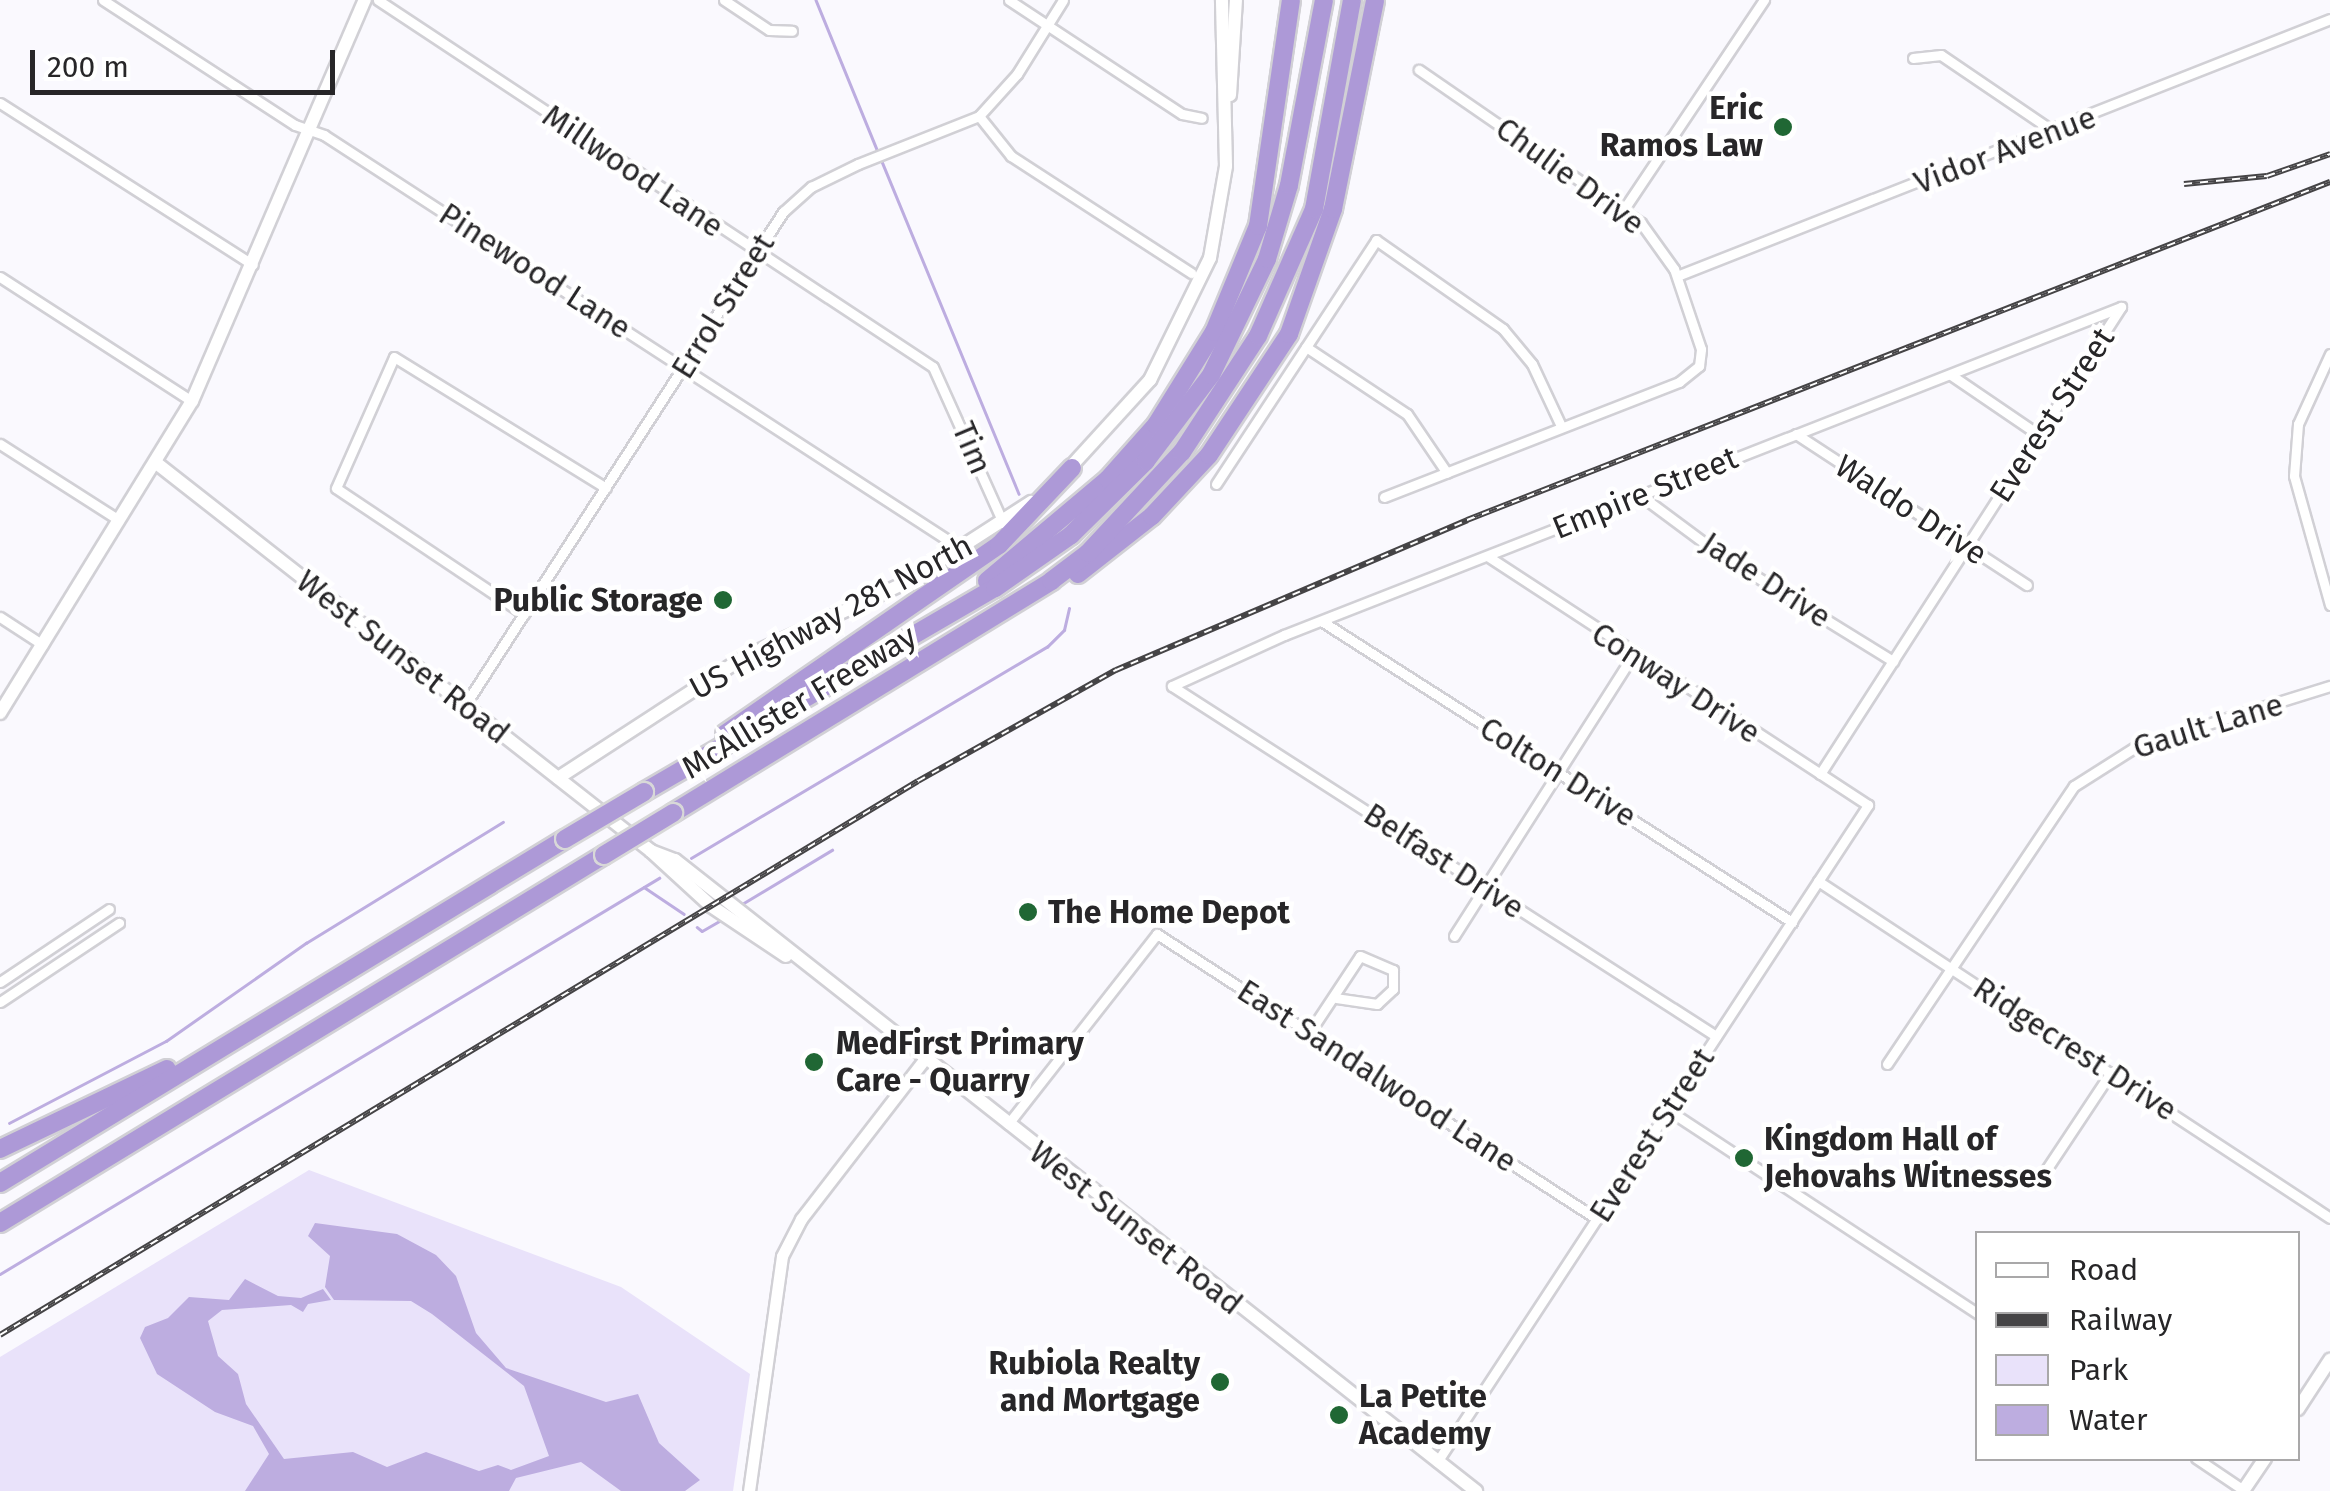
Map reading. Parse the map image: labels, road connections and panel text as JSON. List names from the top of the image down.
{
  "streets": {
    "highway": ["McAllister Freeway"],
    "main road": ["US Highway 281 North", "West Sunset Road"],
    "street": [
      "Vidor Avenue",
      "Millwood Lane",
      "Chulie Drive",
      "Pinewood Lane",
      "Errol Street",
      "Everest Street",
      "Tim",
      "Empire Street",
      "Waldo Drive",
      "Jade Drive",
      "Conway Drive",
      "Gault Lane",
      "Colton Drive",
      "Belfast Drive",
      "Ridgecrest Drive",
      "East Sandalwood Lane"
    ]
  },
  "crossings": [
    ["Vidor Avenue", "Chulie Drive"],
    ["Millwood Lane", "Errol Street"],
    ["Millwood Lane", "Tim"],
    ["Pinewood Lane", "Errol Street"],
    ["Pinewood Lane", "US Highway 281 North"],
    ["Errol Street", "West Sunset Road"],
    ["Everest Street", "Empire Street"],
    ["Everest Street", "Waldo Drive"],
    ["Everest Street", "Jade Drive"],
    ["Everest Street", "West Sunset Road"],
    ["Everest Street", "Conway Drive"],
    ["Everest Street", "Colton Drive"],
    ["Everest Street", "Belfast Drive"],
    ["Everest Street", "Ridgecrest Drive"],
    ["Everest Street", "East Sandalwood Lane"],
    ["Tim", "US Highway 281 North"],
    ["Empire Street", "Waldo Drive"],
    ["Empire Street", "Jade Drive"],
    ["Empire Street", "Conway Drive"],
    ["Empire Street", "Colton Drive"],
    ["Empire Street", "Belfast Drive"],
    ["US Highway 281 North", "West Sunset Road"],
    ["West Sunset Road", "East Sandalwood Lane"],
    ["Gault Lane", "Ridgecrest Drive"]
  ],
  "places": [
    "Eric Ramos Law",
    "Public Storage",
    "The Home Depot",
    "MedFirst Primary Care - Quarry",
    "Kingdom Hall of Jehovahs Witnesses",
    "Rubiola Realty and Mortgage",
    "La Petite Academy"
  ],
  "legend": [
    "Road",
    "Railway",
    "Park",
    "Water"
  ],
  "scale_bar": "200 m"
}
